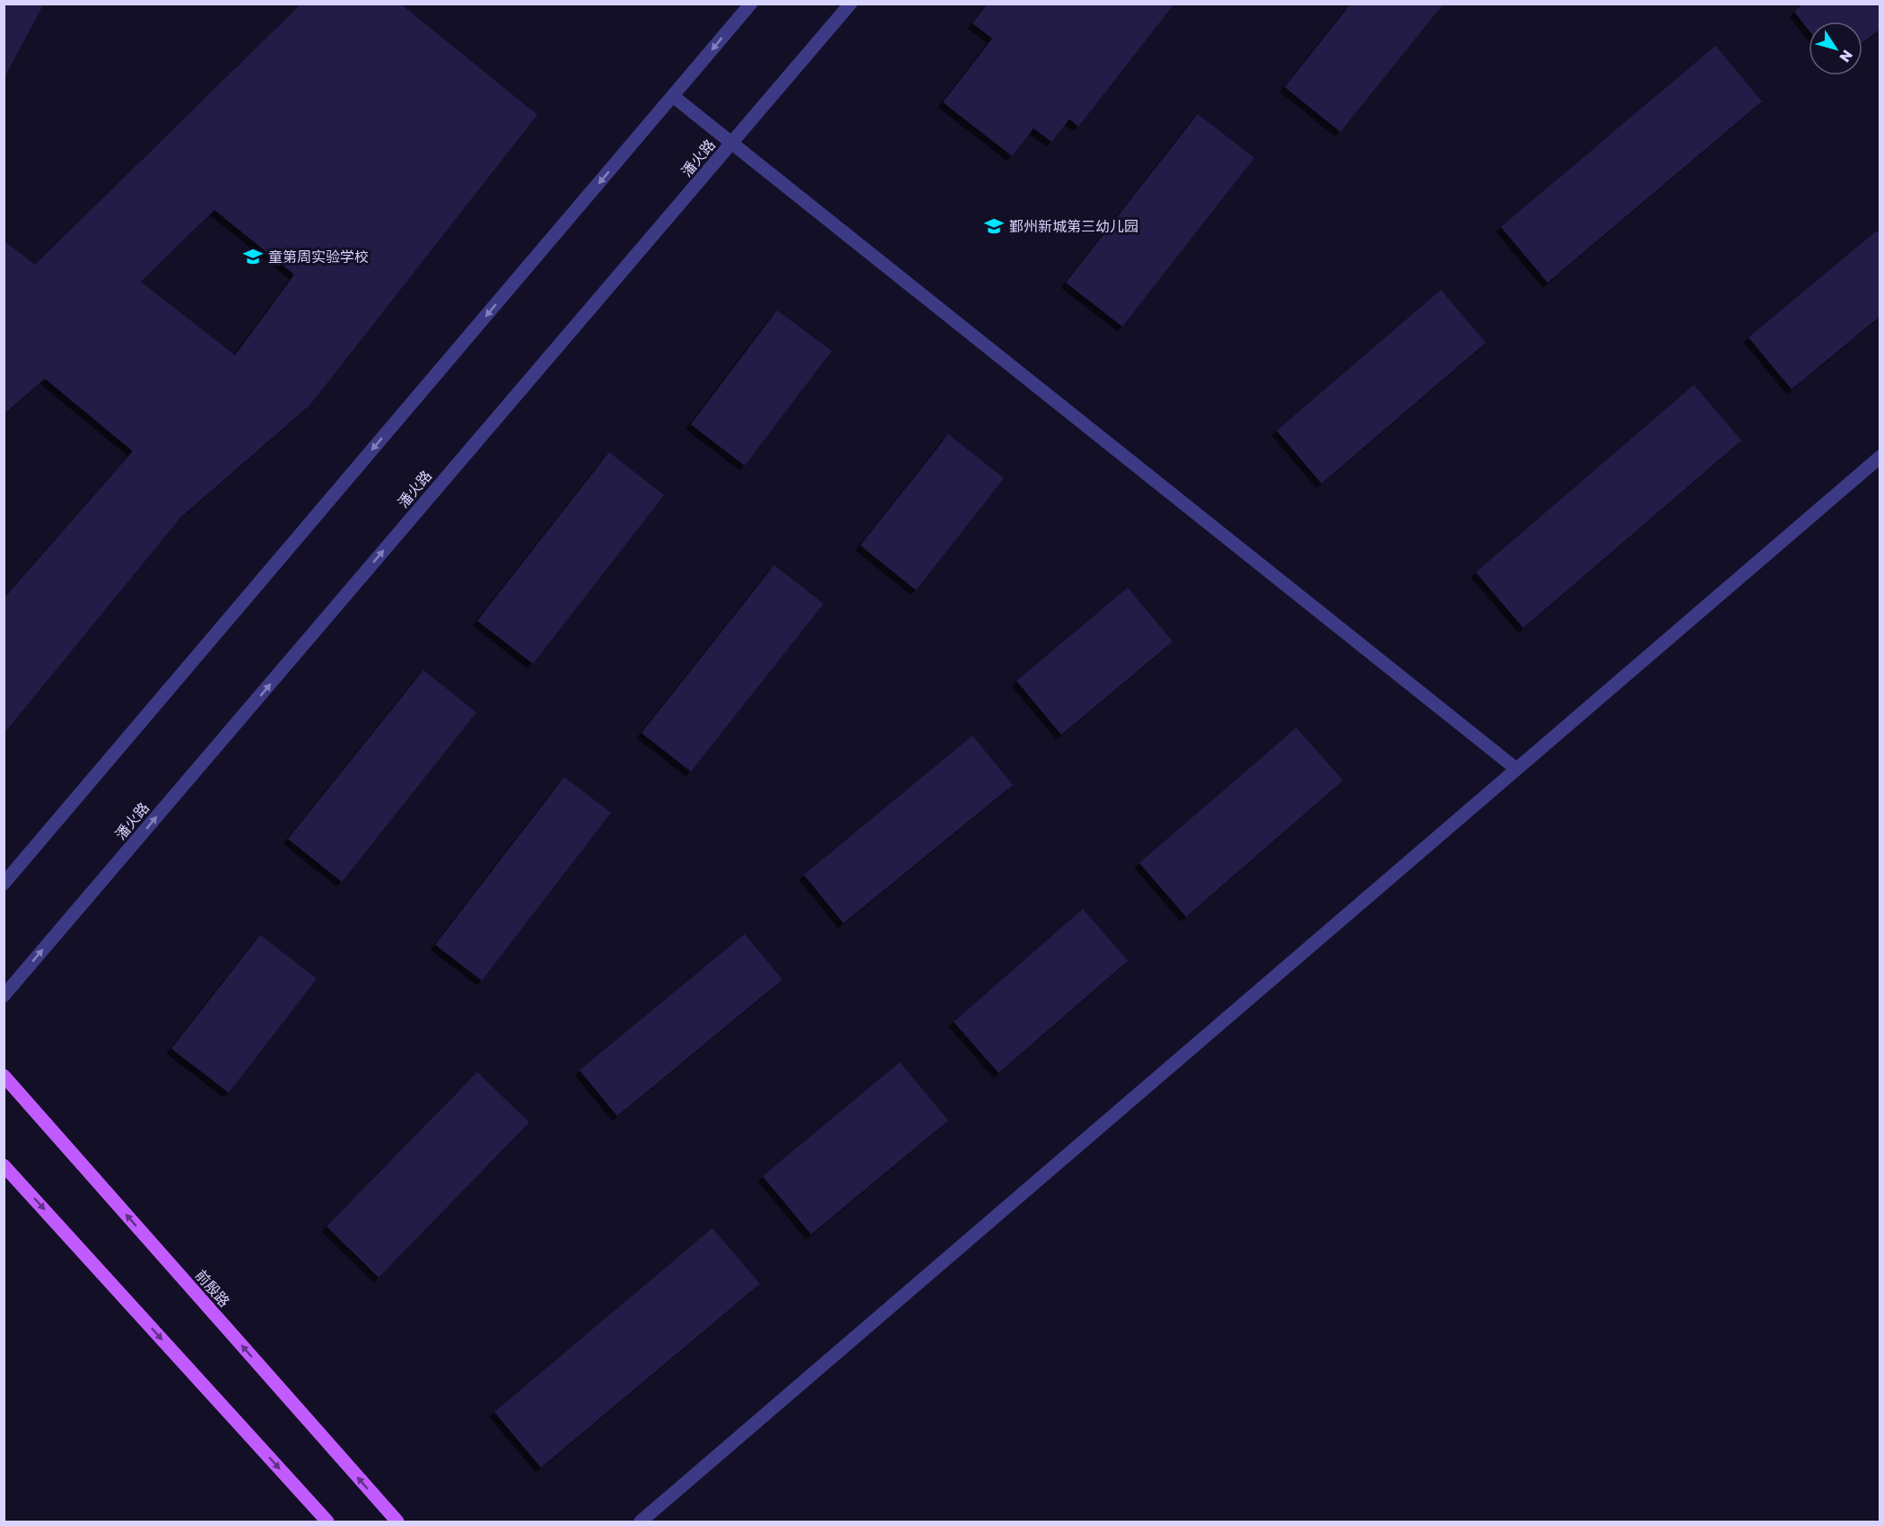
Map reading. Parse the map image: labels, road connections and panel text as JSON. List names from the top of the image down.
{
  "streets": {
    "main road": ["前殷路"],
    "street": ["潘火路"]
  },
  "places": {
    "school or university": ["鄞州新城第三幼儿园", "童第周实验学校"]
  },
  "north": "bottom right"
}
